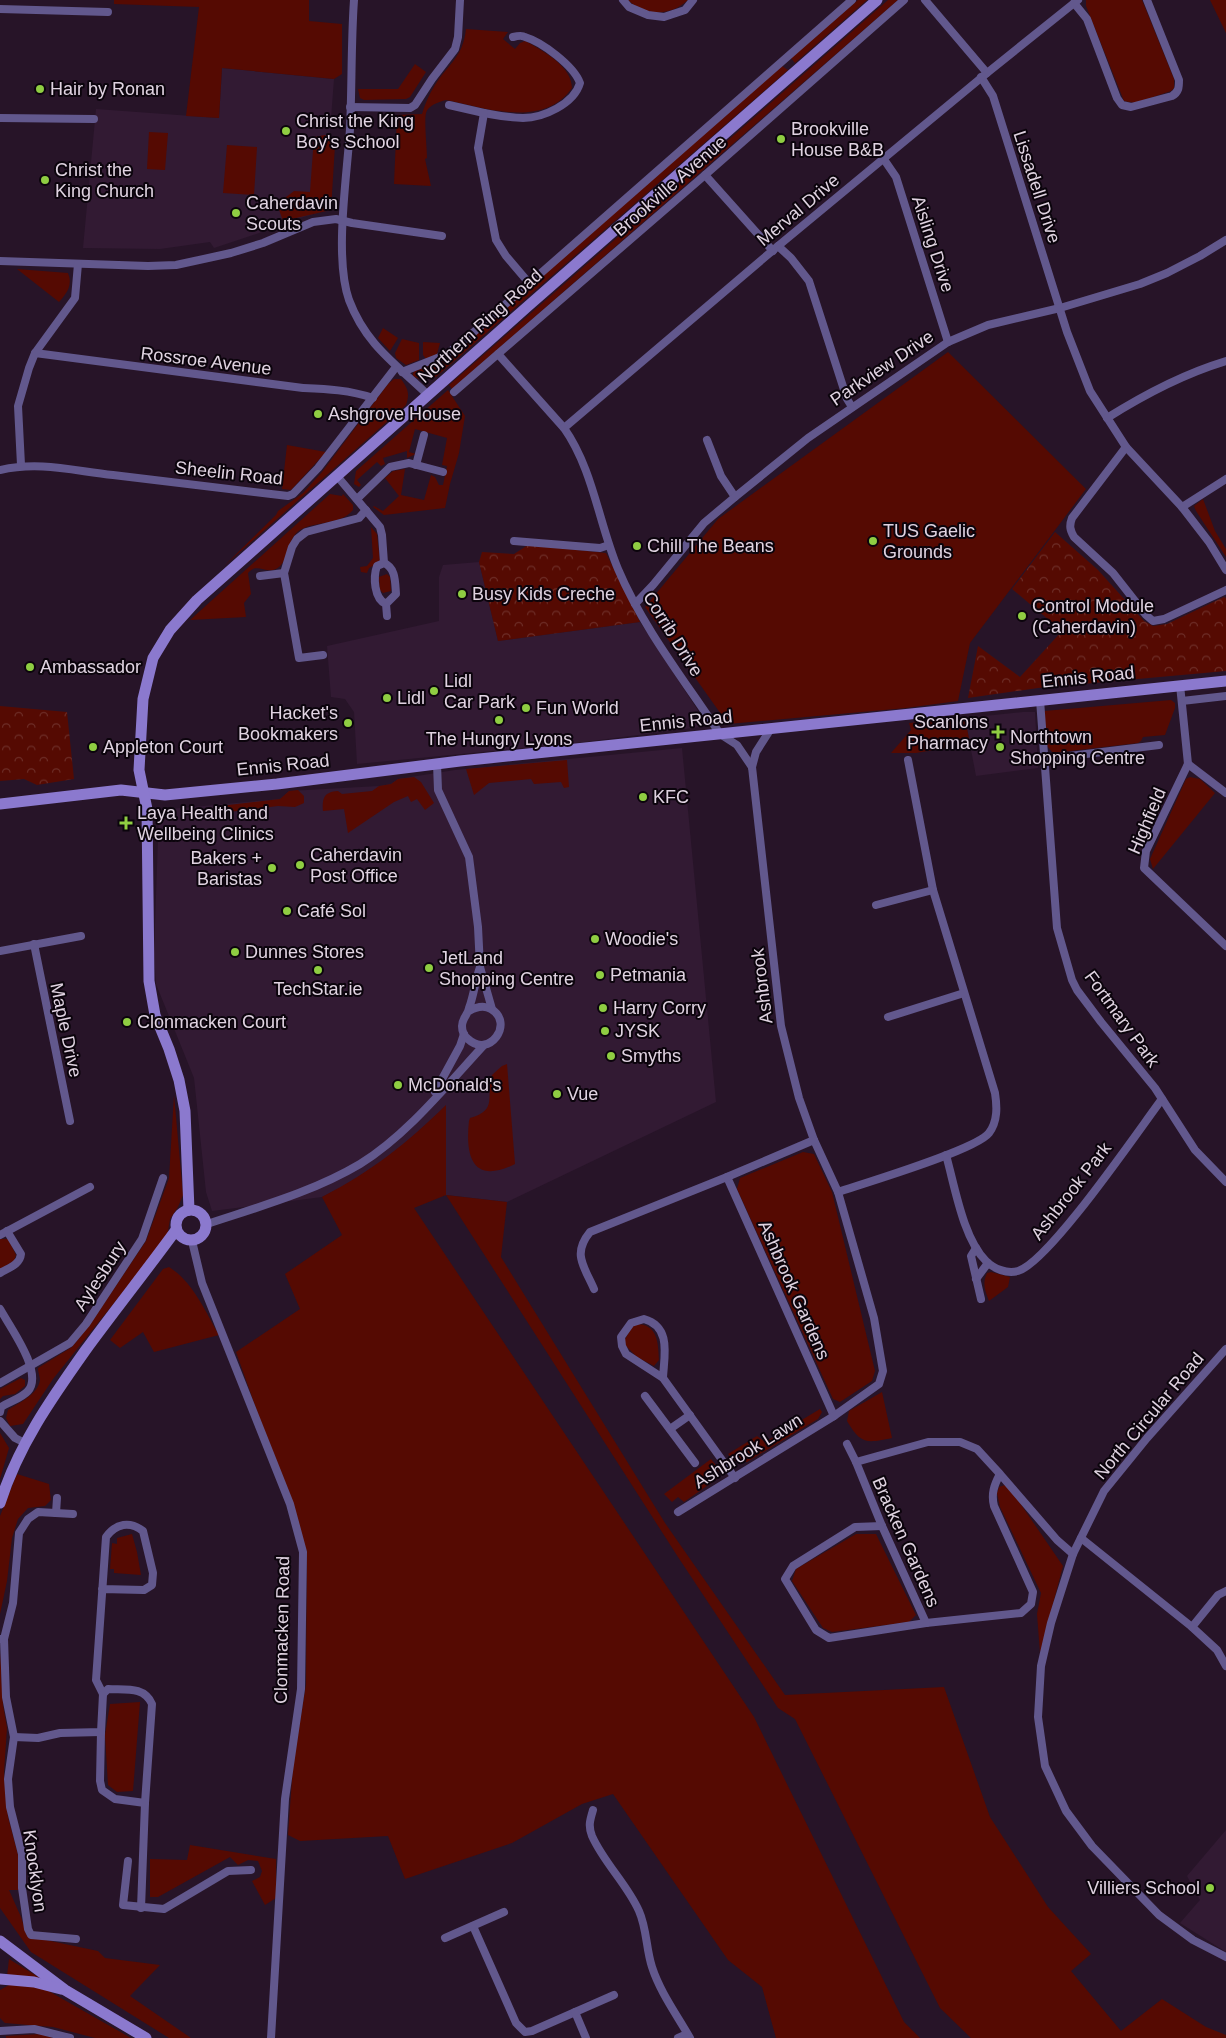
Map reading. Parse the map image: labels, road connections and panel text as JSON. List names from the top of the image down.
{
  "streets": {
    "main road": ["Northern Ring Road", "Ennis Road"],
    "street": [
      "Brookville Avenue",
      "Lissadell Drive",
      "Merval Drive",
      "Aisling Drive",
      "Rossroe Avenue",
      "Parkview Drive",
      "Sheelin Road",
      "Corrib Drive",
      "Highfield",
      "Ashbrook",
      "Fortmary Park",
      "Maple Drive",
      "Ashbrook Park",
      "Aylesbury",
      "Ashbrook Gardens",
      "North Circular Road",
      "Ashbrook Lawn",
      "Bracken Gardens",
      "Clonmacken Road",
      "Knocklyon"
    ]
  },
  "crossings": [
    ["Brookville Avenue", "Sheelin Road"],
    ["Brookville Avenue", "Corrib Drive"],
    ["Lissadell Drive", "Merval Drive"],
    ["Lissadell Drive", "Parkview Drive"],
    ["Merval Drive", "Aisling Drive"],
    ["Merval Drive", "Corrib Drive"],
    ["Aisling Drive", "Parkview Drive"],
    ["Northern Ring Road", "Ennis Road"],
    ["Rossroe Avenue", "Sheelin Road"],
    ["Parkview Drive", "Corrib Drive"],
    ["Corrib Drive", "Ennis Road"],
    ["Corrib Drive", "Ashbrook"],
    ["Ennis Road", "Ashbrook"],
    ["Ennis Road", "Fortmary Park"],
    ["Ashbrook", "Ashbrook Gardens"],
    ["Ashbrook", "Ashbrook Lawn"],
    ["Fortmary Park", "Ashbrook Park"],
    ["Ashbrook Gardens", "Ashbrook Lawn"],
    ["North Circular Road", "Bracken Gardens"]
  ],
  "places": {
    "other": [
      "Hair by Ronan",
      "Christ the King Boy's School",
      "Brookville House B&B",
      "Christ the King Church",
      "Caherdavin Scouts",
      "Ashgrove House",
      "TUS Gaelic Grounds",
      "Chill The Beans",
      "Busy Kids Creche",
      "Control Module (Caherdavin)",
      "Ambassador",
      "Lidl Car Park",
      "Lidl",
      "Fun World",
      "The Hungry Lyons",
      "Hacket's Bookmakers",
      "Appleton Court",
      "Northtown Shopping Centre",
      "KFC",
      "Caherdavin Post Office",
      "Bakers + Baristas",
      "Café Sol",
      "Woodie's",
      "Dunnes Stores",
      "JetLand Shopping Centre",
      "TechStar.ie",
      "Petmania",
      "Harry Corry",
      "Clonmacken Court",
      "JYSK",
      "Smyths",
      "McDonald's",
      "Vue",
      "Villiers School"
    ],
    "health": ["Scanlons Pharmacy", "Laya Health and Wellbeing Clinics"]
  }
}
